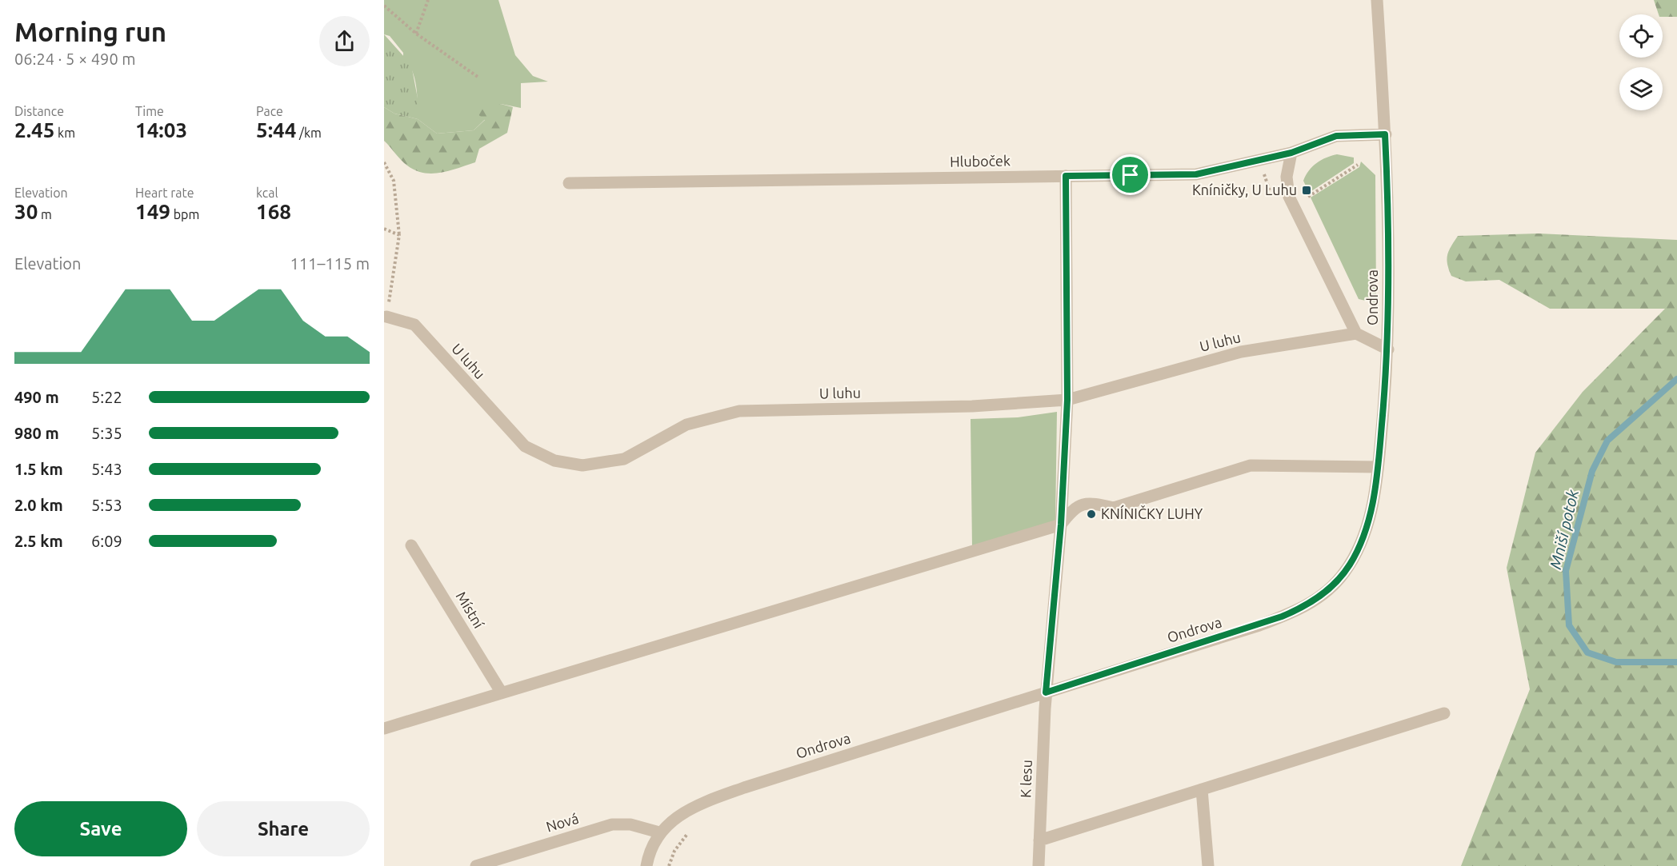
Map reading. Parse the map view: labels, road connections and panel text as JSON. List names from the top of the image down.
{
  "streets": {
    "street": [
      "Hluboček",
      "Ondrova",
      "U luhu",
      "Místní",
      "K lesu",
      "Nová"
    ]
  },
  "crossings": [
    ["Hluboček", "Ondrova"],
    ["Hluboček", "K lesu"],
    ["Ondrova", "K lesu"],
    ["Ondrova", "Nová"],
    ["U luhu", "K lesu"]
  ],
  "water": ["Mniší potok"],
  "places": {
    "transit": ["Kníničky, U Luhu"],
    "other": ["KNÍNIČKY LUHY"]
  },
  "page": {
    "heading": ["Morning run", "06:24 · 5 × 490 m"],
    "stats": [
      ["Distance", "2.45 km"],
      ["Time", "14:03"],
      ["Pace", "5:44 /km"],
      ["Elevation", "30 m"],
      ["Heart rate", "149 bpm"],
      ["kcal", "168"]
    ],
    "chart": ["Elevation", "111–115 m"],
    "list": [
      {
        "name": "490 m",
        "note": "5:22"
      },
      {
        "name": "980 m",
        "note": "5:35"
      },
      {
        "name": "1.5 km",
        "note": "5:43"
      },
      {
        "name": "2.0 km",
        "note": "5:53"
      },
      {
        "name": "2.5 km",
        "note": "6:09"
      }
    ],
    "buttons": ["Save", "Share"]
  }
}
